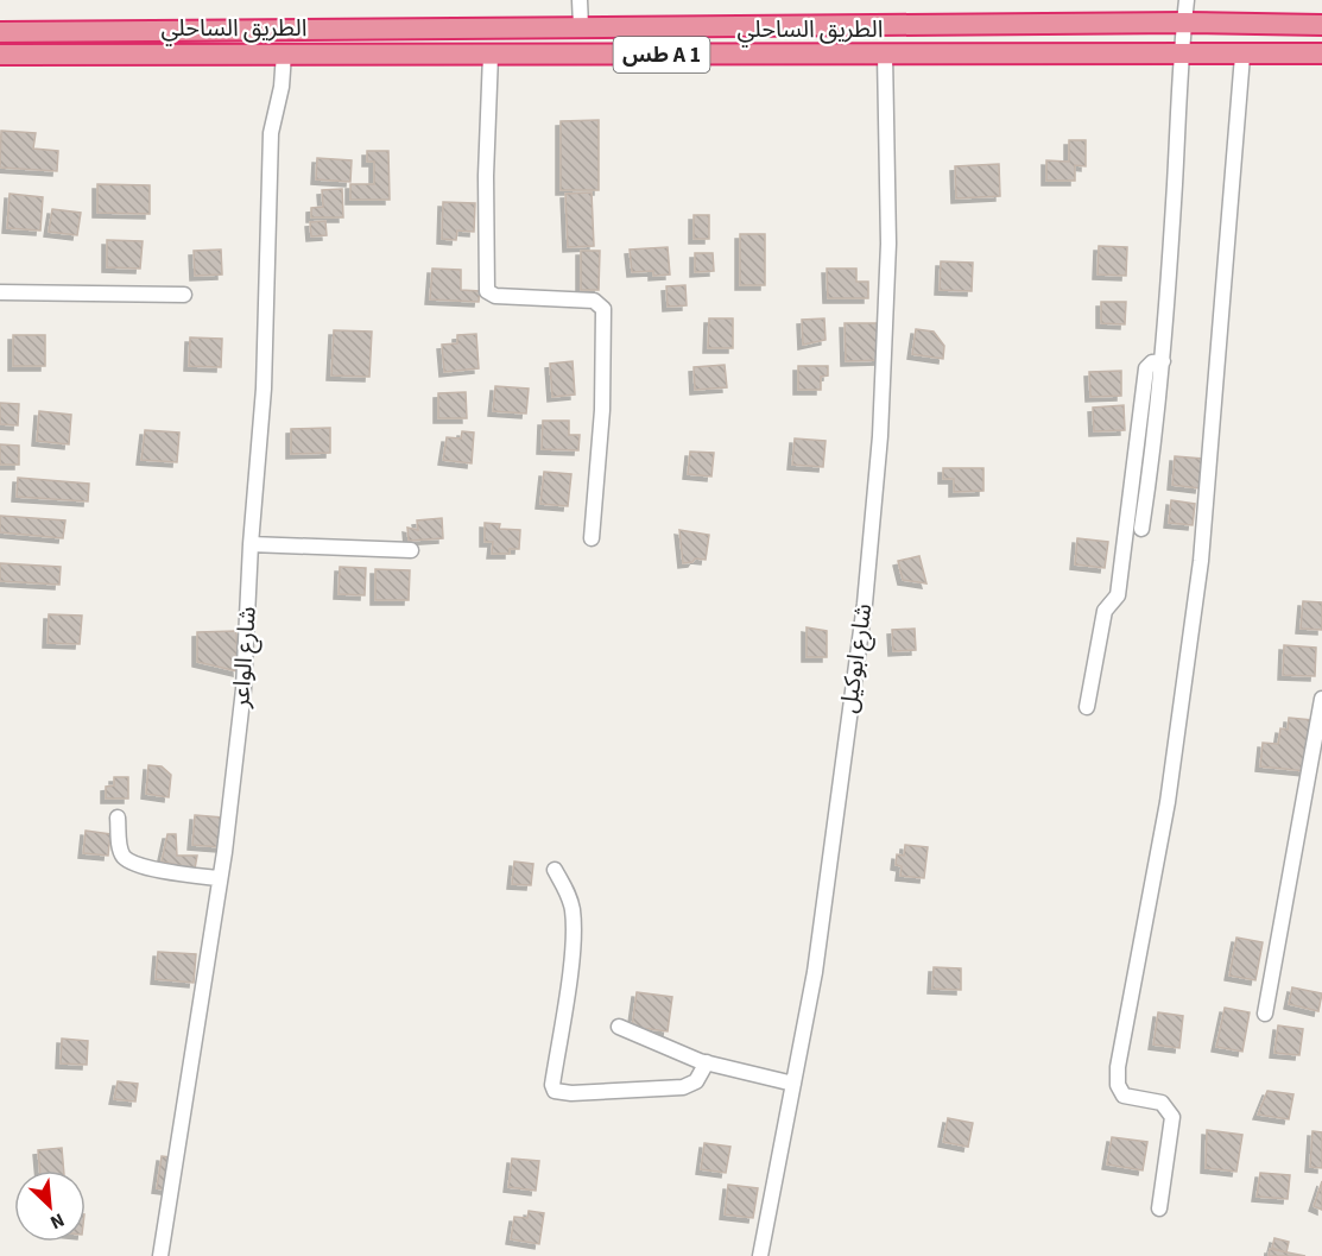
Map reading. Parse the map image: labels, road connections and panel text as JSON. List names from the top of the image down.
{
  "streets": {
    "highway": ["الطريق الساحلي", "طس A 1"],
    "street": ["شارع الواعر", "شارع ابوكيل"]
  },
  "crossings": [
    ["الطريق الساحلي", "شارع الواعر"],
    ["الطريق الساحلي", "شارع ابوكيل"]
  ],
  "north": "bottom right"
}
